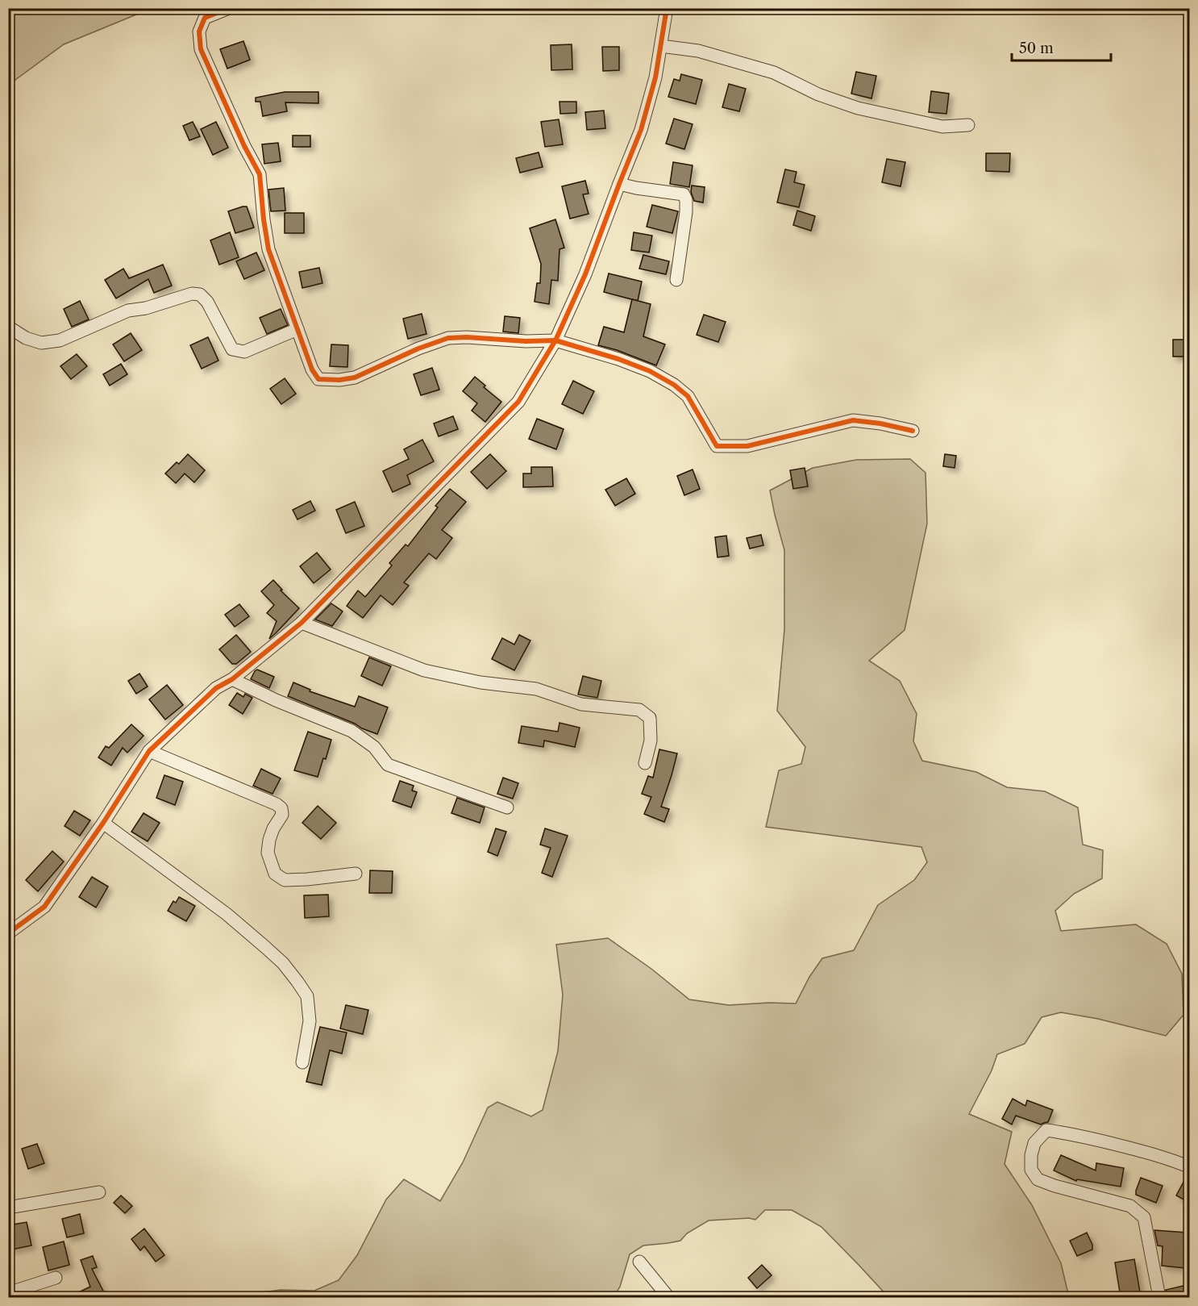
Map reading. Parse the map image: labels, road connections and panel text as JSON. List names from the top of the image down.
{
  "scale_bar": "50 m"
}
